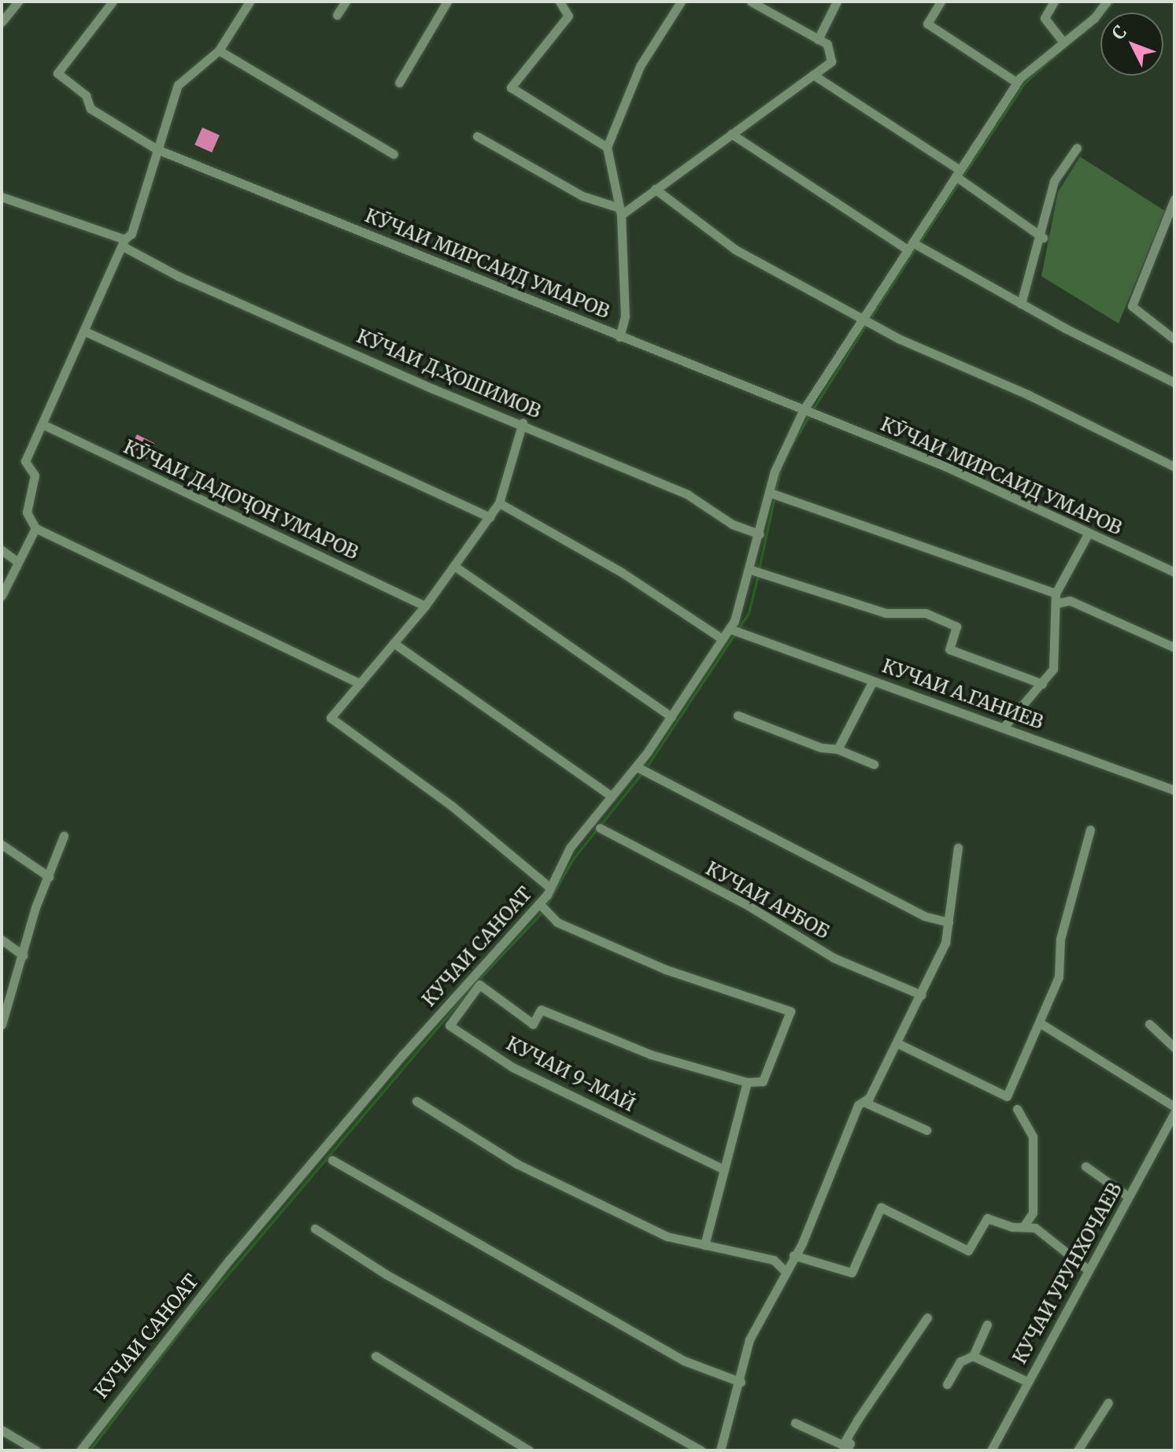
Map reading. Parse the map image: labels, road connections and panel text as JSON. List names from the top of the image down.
{
  "streets": {
    "street": [
      "КӮЧАИ МИРСАИД УМАРОВ",
      "КӮЧАИ Д.ҲОШИМОВ",
      "КӮЧАИ ДАДОҶОН УМАРОВ",
      "КУЧАИ А.ГАНИЕВ",
      "КУЧАИ АРБОБ",
      "КУЧАИ САНОАТ",
      "КУЧАИ 9-МАЙ",
      "КУЧАИ УРУНХОЧАЕВ"
    ]
  },
  "crossings": [
    ["КӮЧАИ МИРСАИД УМАРОВ", "КУЧАИ САНОАТ"],
    ["КӮЧАИ Д.ҲОШИМОВ", "КУЧАИ САНОАТ"],
    ["КУЧАИ А.ГАНИЕВ", "КУЧАИ САНОАТ"]
  ],
  "north": "top left"
}
